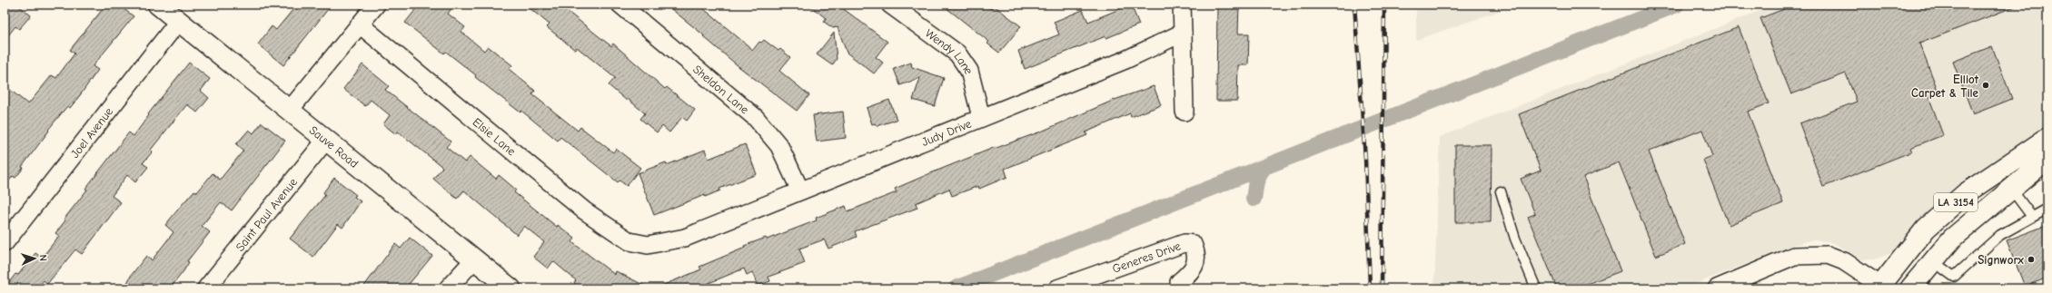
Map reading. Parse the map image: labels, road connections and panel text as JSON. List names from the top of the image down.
{
  "streets": {
    "street": [
      "Wendy Lane",
      "Sheldon Lane",
      "Judy Drive",
      "Joel Avenue",
      "Elsie Lane",
      "Sauve Road",
      "LA 3154",
      "Saint Paul Avenue",
      "Generes Drive"
    ]
  },
  "crossings": [
    ["Wendy Lane", "Judy Drive"],
    ["Sheldon Lane", "Judy Drive"],
    ["Judy Drive", "Elsie Lane"],
    ["Joel Avenue", "Sauve Road"],
    ["Sauve Road", "Saint Paul Avenue"]
  ],
  "places": ["Elliot Carpet & Tile", "Signworx"],
  "north": "right"
}
